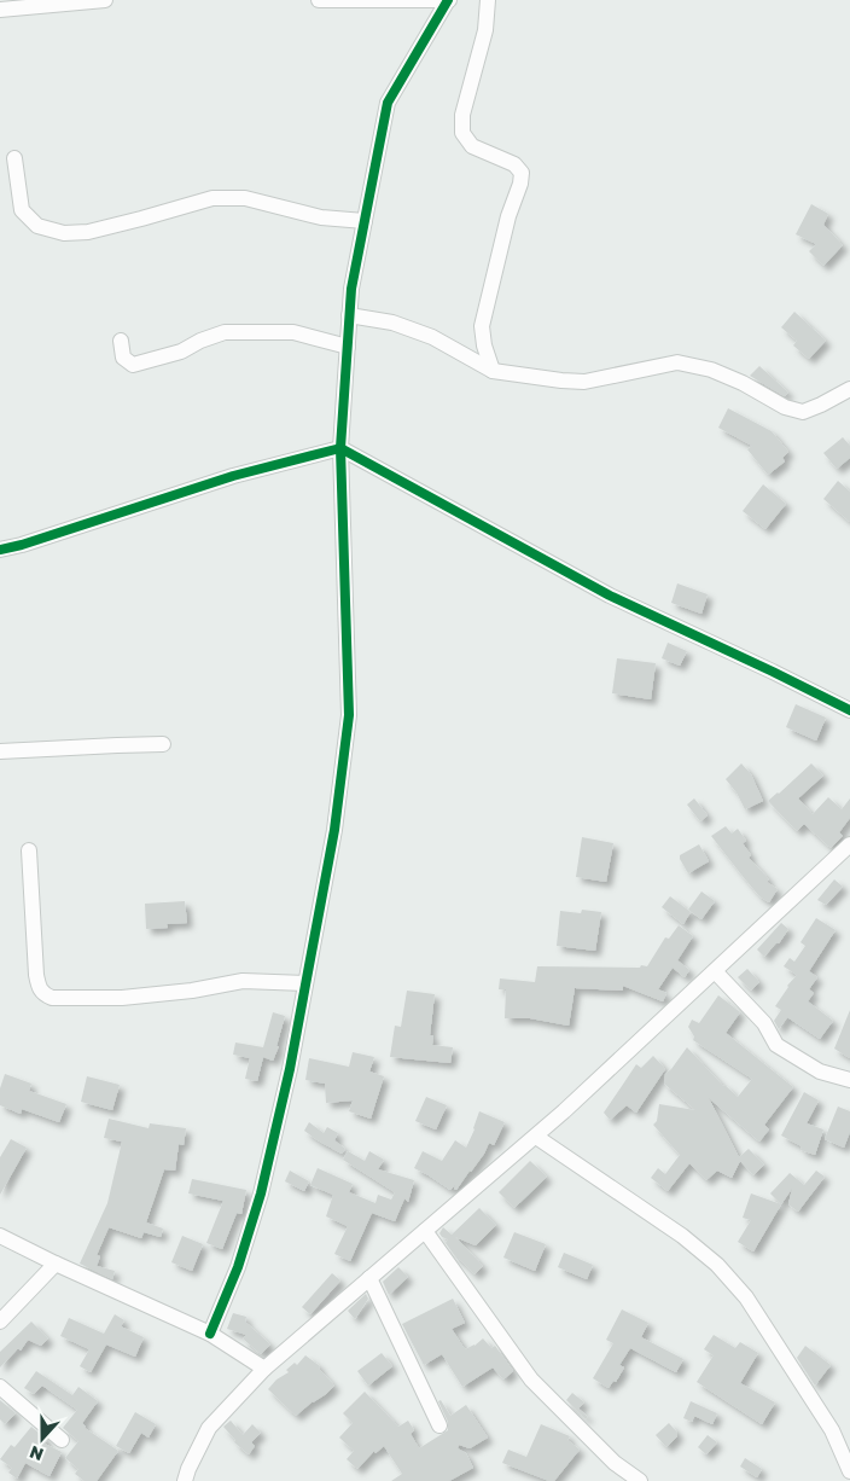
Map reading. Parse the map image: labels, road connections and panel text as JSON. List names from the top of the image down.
{
  "north": "bottom"
}
